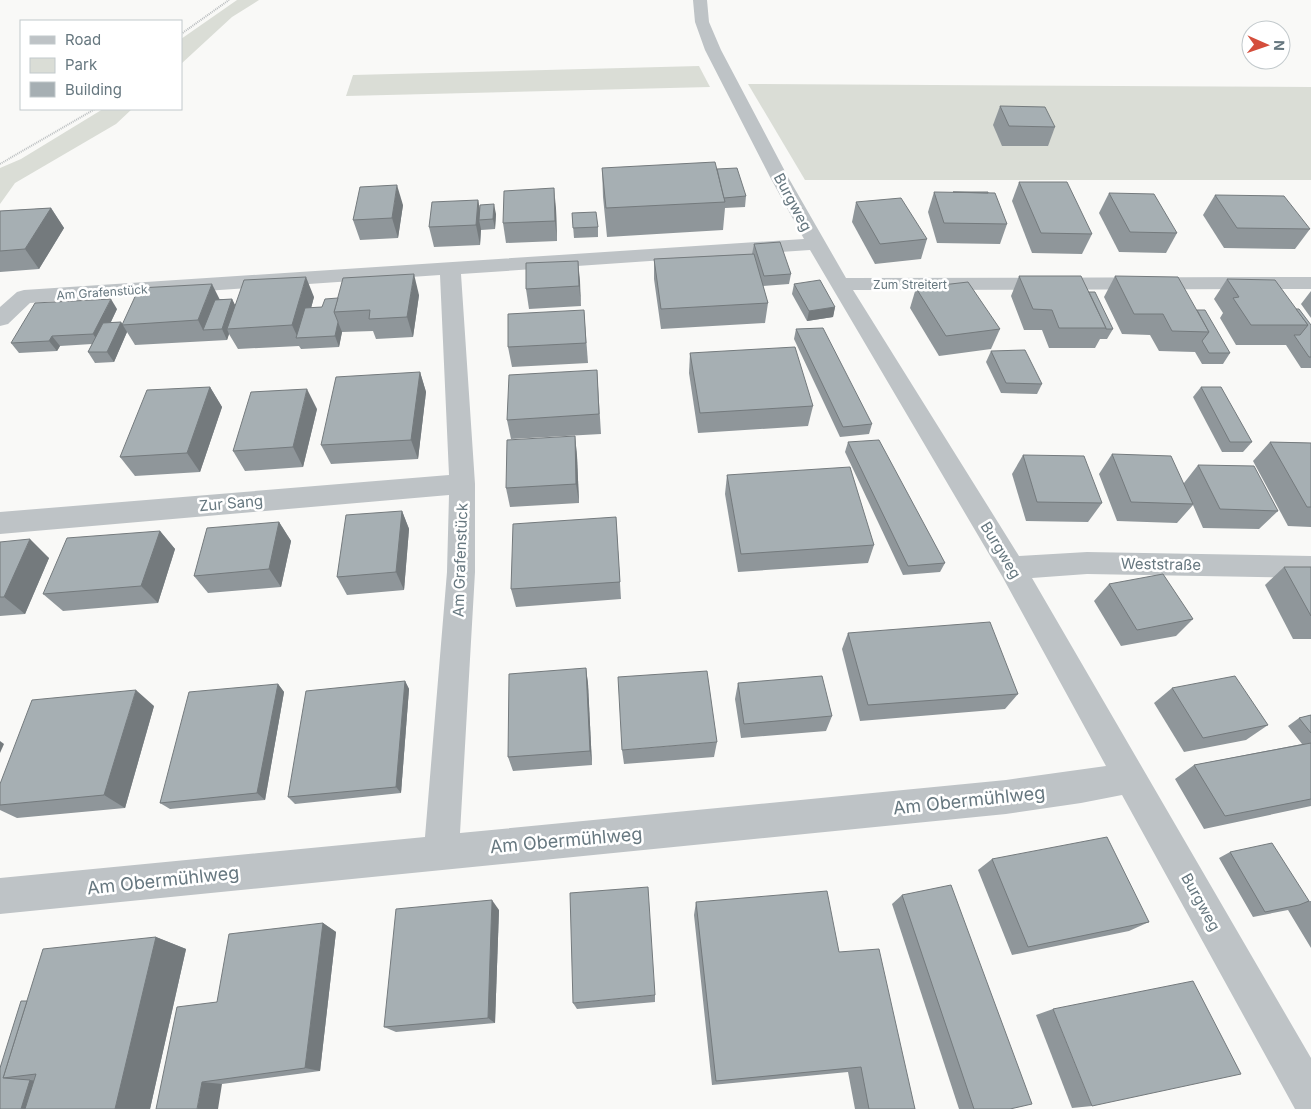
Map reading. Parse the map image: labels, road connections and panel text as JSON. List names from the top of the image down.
{
  "streets": {
    "street": [
      "Burgweg",
      "Zum Streitert",
      "Am Grafenstück",
      "Zur Sang",
      "Weststraße",
      "Am Obermühlweg"
    ]
  },
  "crossings": [
    ["Burgweg", "Zum Streitert"],
    ["Burgweg", "Am Grafenstück"],
    ["Burgweg", "Weststraße"],
    ["Burgweg", "Am Obermühlweg"],
    ["Am Grafenstück", "Zur Sang"],
    ["Am Grafenstück", "Am Obermühlweg"]
  ],
  "legend": ["Road", "Park", "Building"],
  "north": "right"
}
